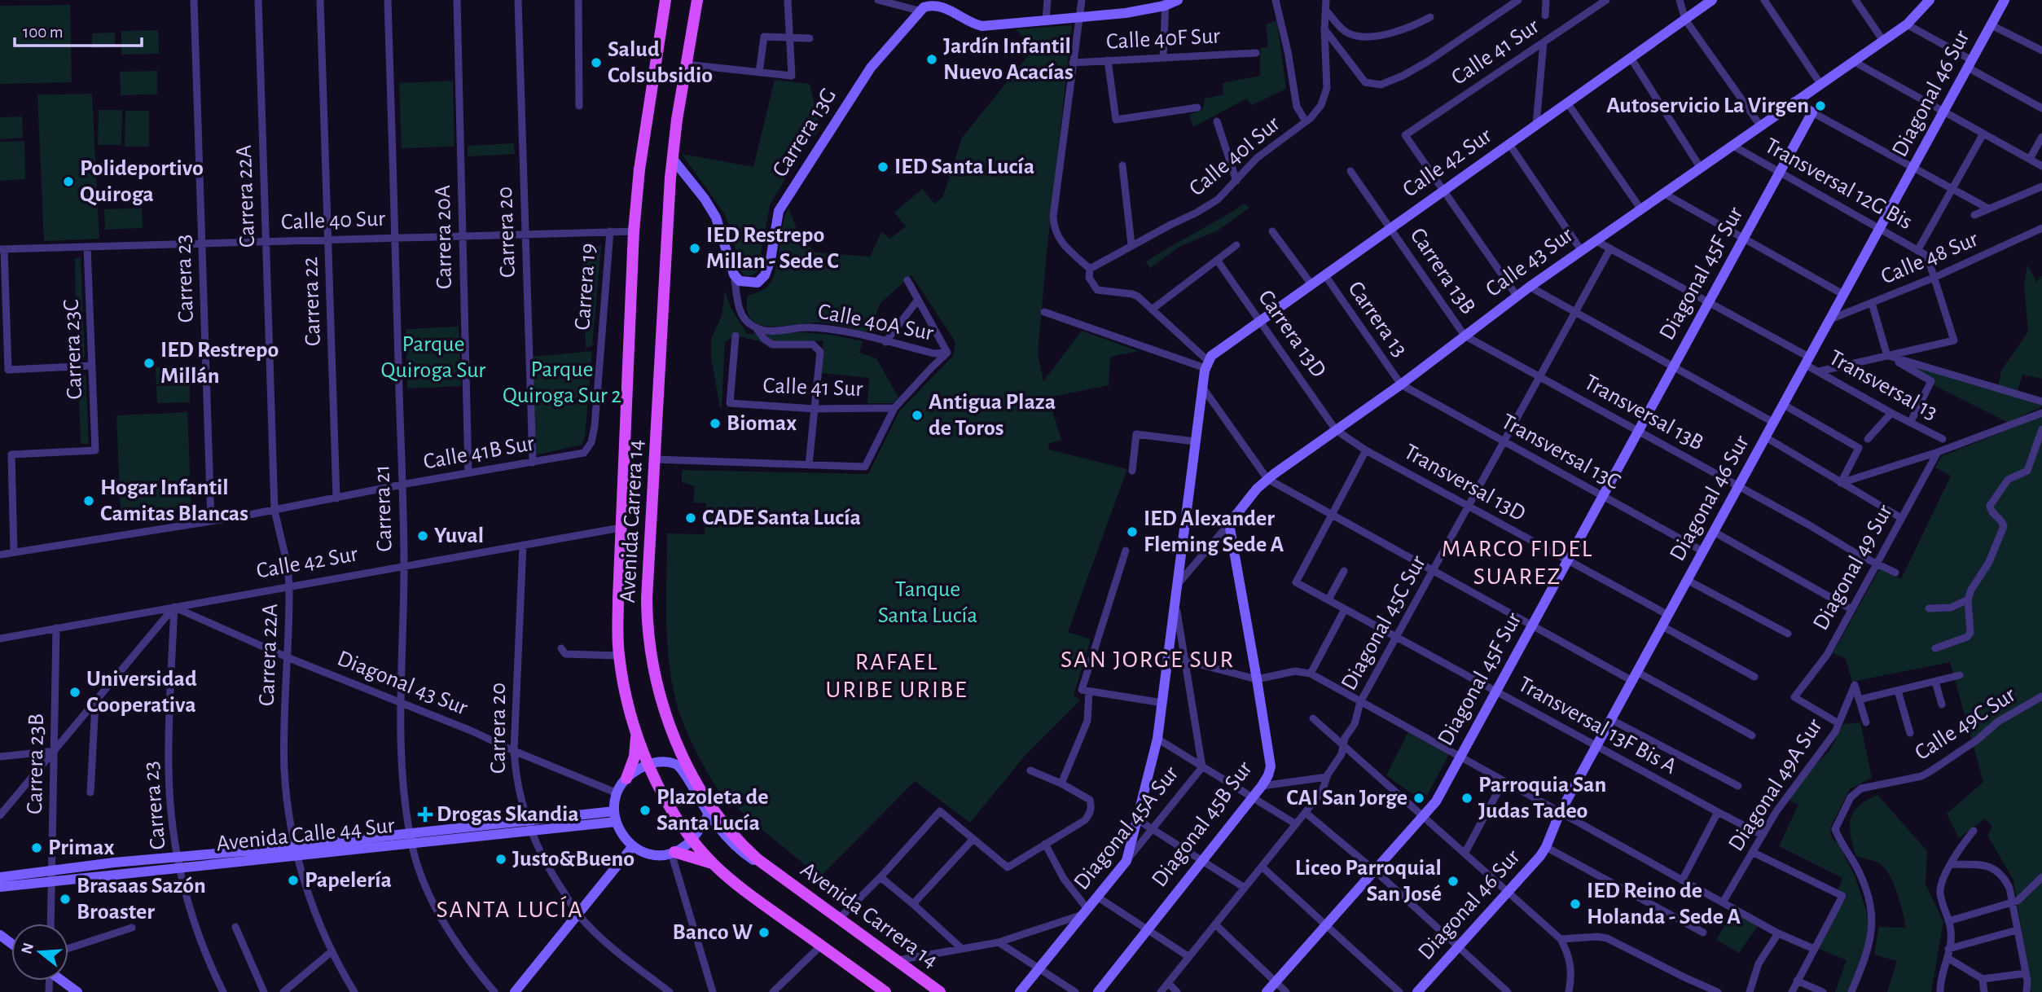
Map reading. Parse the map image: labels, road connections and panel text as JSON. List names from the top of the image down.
{
  "streets": {
    "main road": ["Avenida Carrera 14"],
    "street": [
      "Calle 40F Sur",
      "Calle 41 Sur",
      "Diagonal 46 Sur",
      "Carrera 13G",
      "Calle 40I Sur",
      "Calle 42 Sur",
      "Transversal 12G Bis",
      "Carrera 22A",
      "Calle 40 Sur",
      "Carrera 20",
      "Carrera 20A",
      "Calle 48 Sur",
      "Calle 43 Sur",
      "Carrera 13B",
      "Diagonal 45F Sur",
      "Carrera 23",
      "Carrera 19",
      "Carrera 22",
      "Carrera 13",
      "Calle 40A Sur",
      "Carrera 13D",
      "Carrera 23C",
      "Transversal 13",
      "Transversal 13B",
      "Transversal 13C",
      "Calle 41B Sur",
      "Transversal 13D",
      "Carrera 21",
      "Diagonal 49 Sur",
      "Diagonal 45C Sur",
      "Diagonal 43 Sur",
      "Calle 49C Sur",
      "Transversal 13F Bis A",
      "Carrera 23B",
      "Diagonal 49A Sur",
      "Diagonal 45B Sur",
      "Diagonal 45A Sur",
      "Avenida Calle 44 Sur"
    ]
  },
  "crossings": [
    ["Calle 41 Sur", "Calle 42 Sur"],
    ["Diagonal 46 Sur", "Transversal 12G Bis"],
    ["Diagonal 46 Sur", "Calle 48 Sur"],
    ["Diagonal 46 Sur", "Transversal 13"],
    ["Diagonal 46 Sur", "Transversal 13B"],
    ["Diagonal 46 Sur", "Transversal 13C"],
    ["Diagonal 46 Sur", "Transversal 13D"],
    ["Diagonal 46 Sur", "Transversal 13F Bis A"],
    ["Calle 42 Sur", "Carrera 22A"],
    ["Calle 42 Sur", "Carrera 20"],
    ["Calle 42 Sur", "Carrera 13B"],
    ["Calle 42 Sur", "Carrera 23"],
    ["Calle 42 Sur", "Carrera 13"],
    ["Calle 42 Sur", "Carrera 13D"],
    ["Calle 42 Sur", "Carrera 21"],
    ["Calle 42 Sur", "Avenida Carrera 14"],
    ["Calle 42 Sur", "Diagonal 43 Sur"],
    ["Calle 42 Sur", "Carrera 23B"],
    ["Transversal 12G Bis", "Calle 48 Sur"],
    ["Transversal 12G Bis", "Calle 43 Sur"],
    ["Transversal 12G Bis", "Diagonal 45F Sur"],
    ["Carrera 22A", "Calle 40 Sur"],
    ["Carrera 22A", "Calle 41B Sur"],
    ["Carrera 22A", "Diagonal 43 Sur"],
    ["Carrera 22A", "Avenida Calle 44 Sur"],
    ["Calle 40 Sur", "Carrera 20"],
    ["Calle 40 Sur", "Carrera 20A"],
    ["Calle 40 Sur", "Carrera 23"],
    ["Calle 40 Sur", "Carrera 19"],
    ["Calle 40 Sur", "Carrera 22"],
    ["Calle 40 Sur", "Carrera 23C"],
    ["Calle 40 Sur", "Carrera 21"],
    ["Calle 40 Sur", "Avenida Carrera 14"],
    ["Carrera 20", "Calle 41B Sur"],
    ["Carrera 20", "Diagonal 43 Sur"],
    ["Carrera 20", "Avenida Calle 44 Sur"],
    ["Carrera 20A", "Calle 41B Sur"],
    ["Calle 43 Sur", "Carrera 13B"],
    ["Calle 43 Sur", "Carrera 13"],
    ["Calle 43 Sur", "Carrera 13D"],
    ["Calle 43 Sur", "Transversal 13"],
    ["Calle 43 Sur", "Transversal 13B"],
    ["Calle 43 Sur", "Transversal 13C"],
    ["Calle 43 Sur", "Transversal 13D"],
    ["Calle 43 Sur", "Diagonal 45B Sur"],
    ["Carrera 13B", "Transversal 13B"],
    ["Diagonal 45F Sur", "Transversal 13"],
    ["Diagonal 45F Sur", "Transversal 13B"],
    ["Diagonal 45F Sur", "Transversal 13C"],
    ["Diagonal 45F Sur", "Transversal 13D"],
    ["Diagonal 45F Sur", "Transversal 13F Bis A"],
    ["Carrera 23", "Calle 41B Sur"],
    ["Carrera 23", "Diagonal 43 Sur"],
    ["Carrera 23", "Avenida Calle 44 Sur"],
    ["Carrera 19", "Calle 41B Sur"],
    ["Carrera 22", "Calle 41B Sur"],
    ["Carrera 13", "Transversal 13C"],
    ["Carrera 13D", "Transversal 13D"],
    ["Carrera 23C", "Calle 41B Sur"],
    ["Transversal 13", "Diagonal 45C Sur"],
    ["Transversal 13B", "Diagonal 49 Sur"],
    ["Transversal 13B", "Diagonal 45C Sur"],
    ["Transversal 13C", "Diagonal 45C Sur"],
    ["Calle 41B Sur", "Carrera 21"],
    ["Transversal 13D", "Diagonal 45C Sur"],
    ["Carrera 21", "Diagonal 43 Sur"],
    ["Carrera 21", "Avenida Calle 44 Sur"],
    ["Diagonal 49 Sur", "Diagonal 49A Sur"],
    ["Diagonal 45C Sur", "Transversal 13F Bis A"],
    ["Transversal 13F Bis A", "Diagonal 49A Sur"],
    ["Carrera 23B", "Avenida Calle 44 Sur"]
  ],
  "districts": [
    "MARCO FIDEL SUAREZ",
    "SAN JORGE SUR",
    "RAFAEL URIBE URIBE",
    "SANTA LUCÍA"
  ],
  "parks": ["Parque Quiroga Sur", "Parque Quiroga Sur 2", "Tanque Santa Lucía"],
  "places": {
    "other": [
      "Jardín Infantil Nuevo Acacías",
      "Salud Colsubsidio",
      "Autoservicio La Virgen",
      "IED Santa Lucía",
      "Polideportivo Quiroga",
      "IED Restrepo Millan - Sede C",
      "IED Restrepo Millán",
      "Antigua Plaza de Toros",
      "Biomax",
      "Hogar Infantil Camitas Blancas",
      "CADE Santa Lucía",
      "IED Alexander Fleming Sede A",
      "Yuval",
      "Universidad Cooperativa",
      "CAI San Jorge",
      "Parroquia San Judas Tadeo",
      "Plazoleta de Santa Lucía",
      "Primax",
      "Justo&Bueno",
      "Papelería",
      "Liceo Parroquial San José",
      "Brasaas Sazón Broaster",
      "IED Reino de Holanda - Sede A",
      "Banco W"
    ],
    "health": ["Drogas Skandia"]
  },
  "scale_bar": "100 m",
  "north": "left"
}
